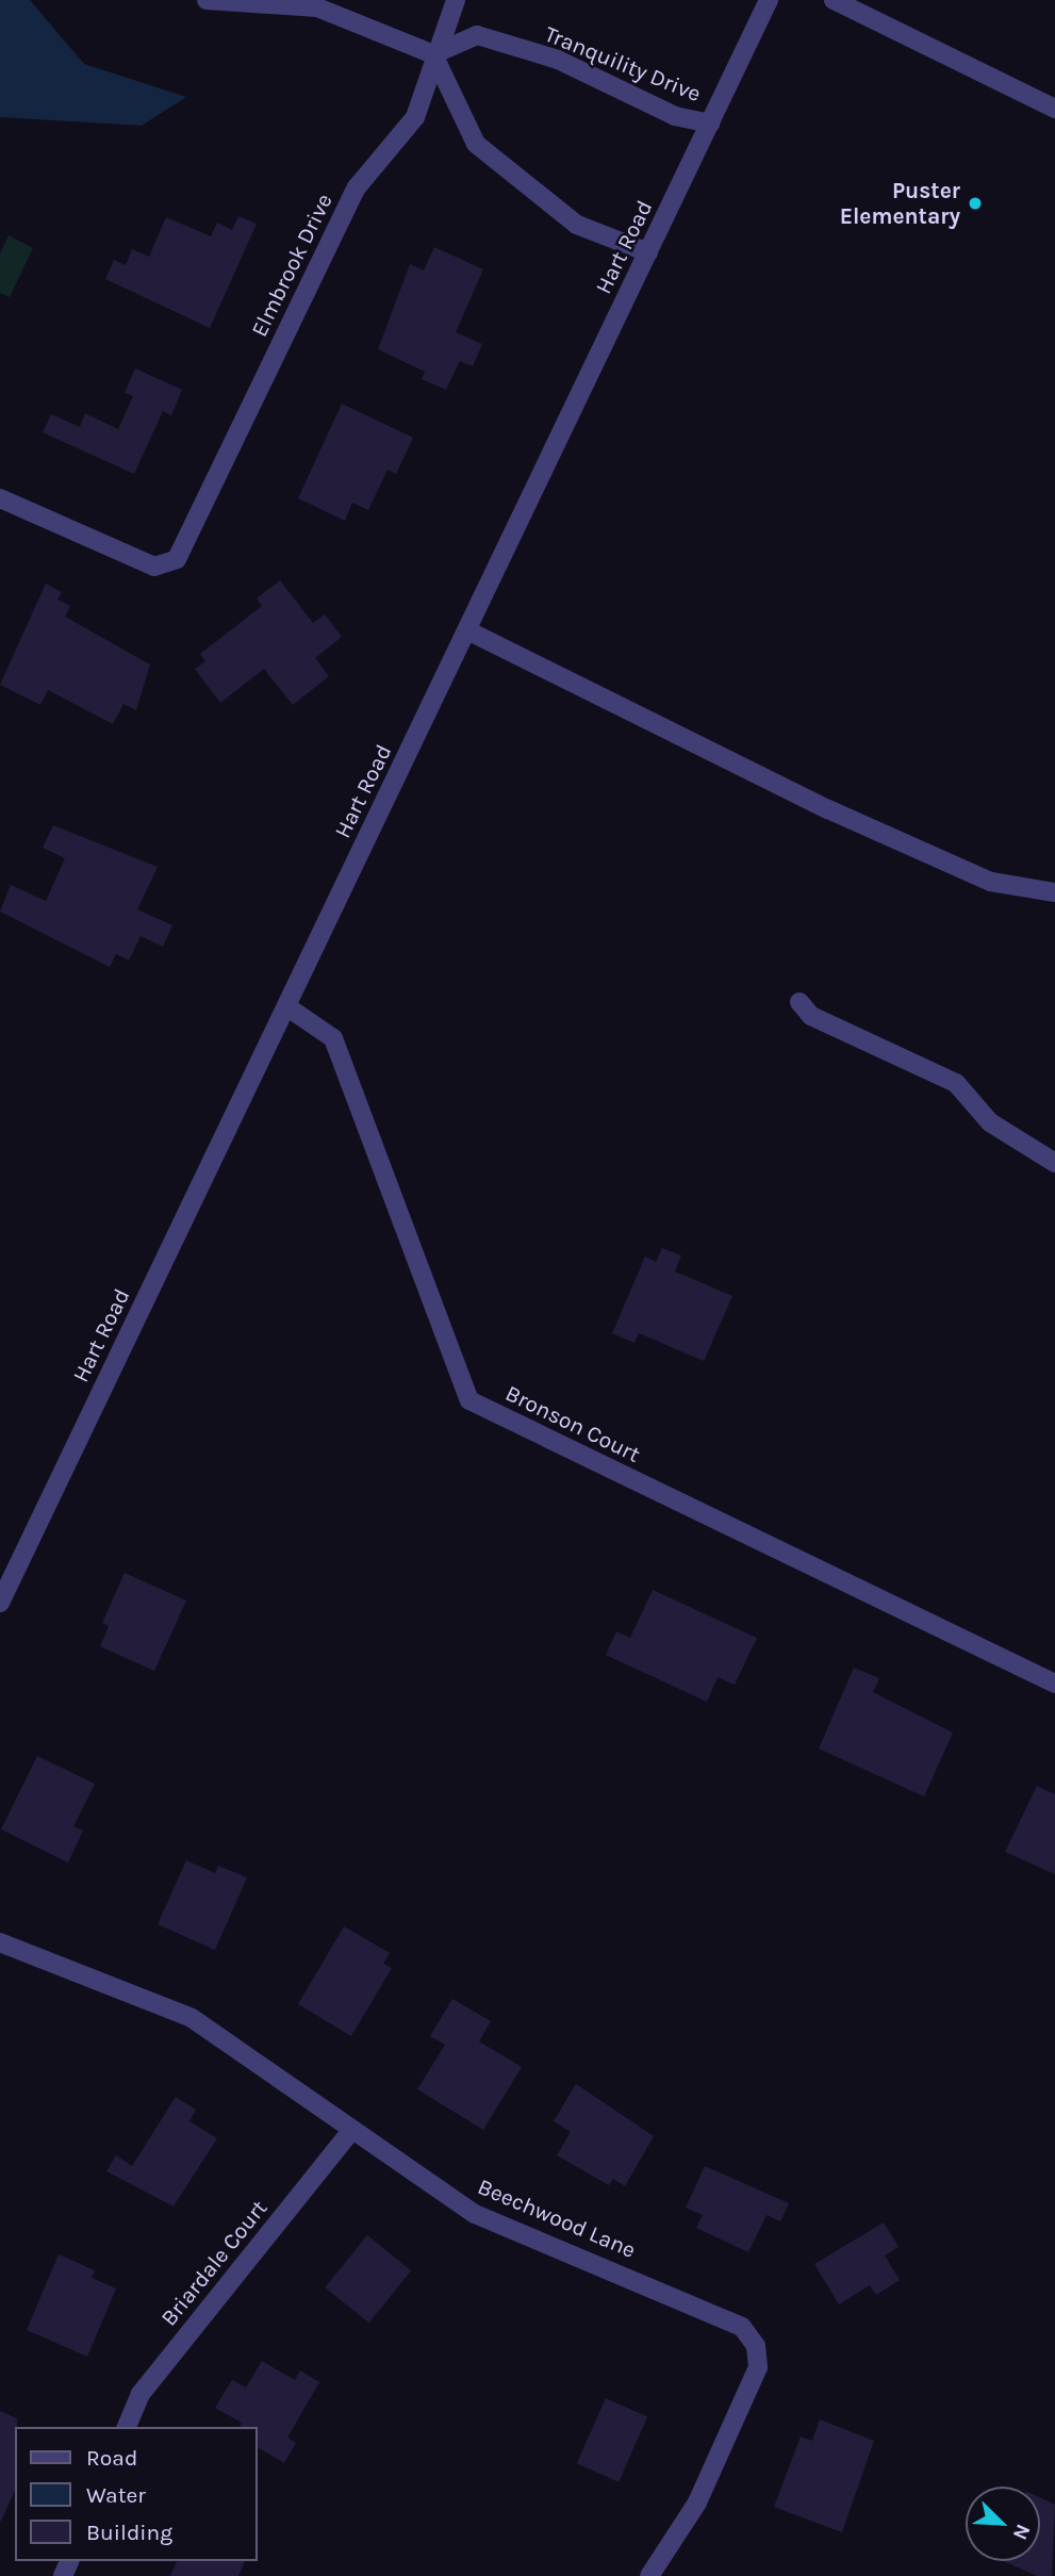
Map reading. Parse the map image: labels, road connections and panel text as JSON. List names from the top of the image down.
{
  "streets": {
    "street": [
      "Tranquility Drive",
      "Hart Road",
      "Elmbrook Drive",
      "Bronson Court",
      "Beechwood Lane",
      "Briardale Court"
    ]
  },
  "crossings": [
    ["Tranquility Drive", "Hart Road"],
    ["Tranquility Drive", "Elmbrook Drive"],
    ["Hart Road", "Bronson Court"],
    ["Beechwood Lane", "Briardale Court"]
  ],
  "places": ["Puster Elementary"],
  "legend": ["Road", "Water", "Building"],
  "north": "bottom right"
}
